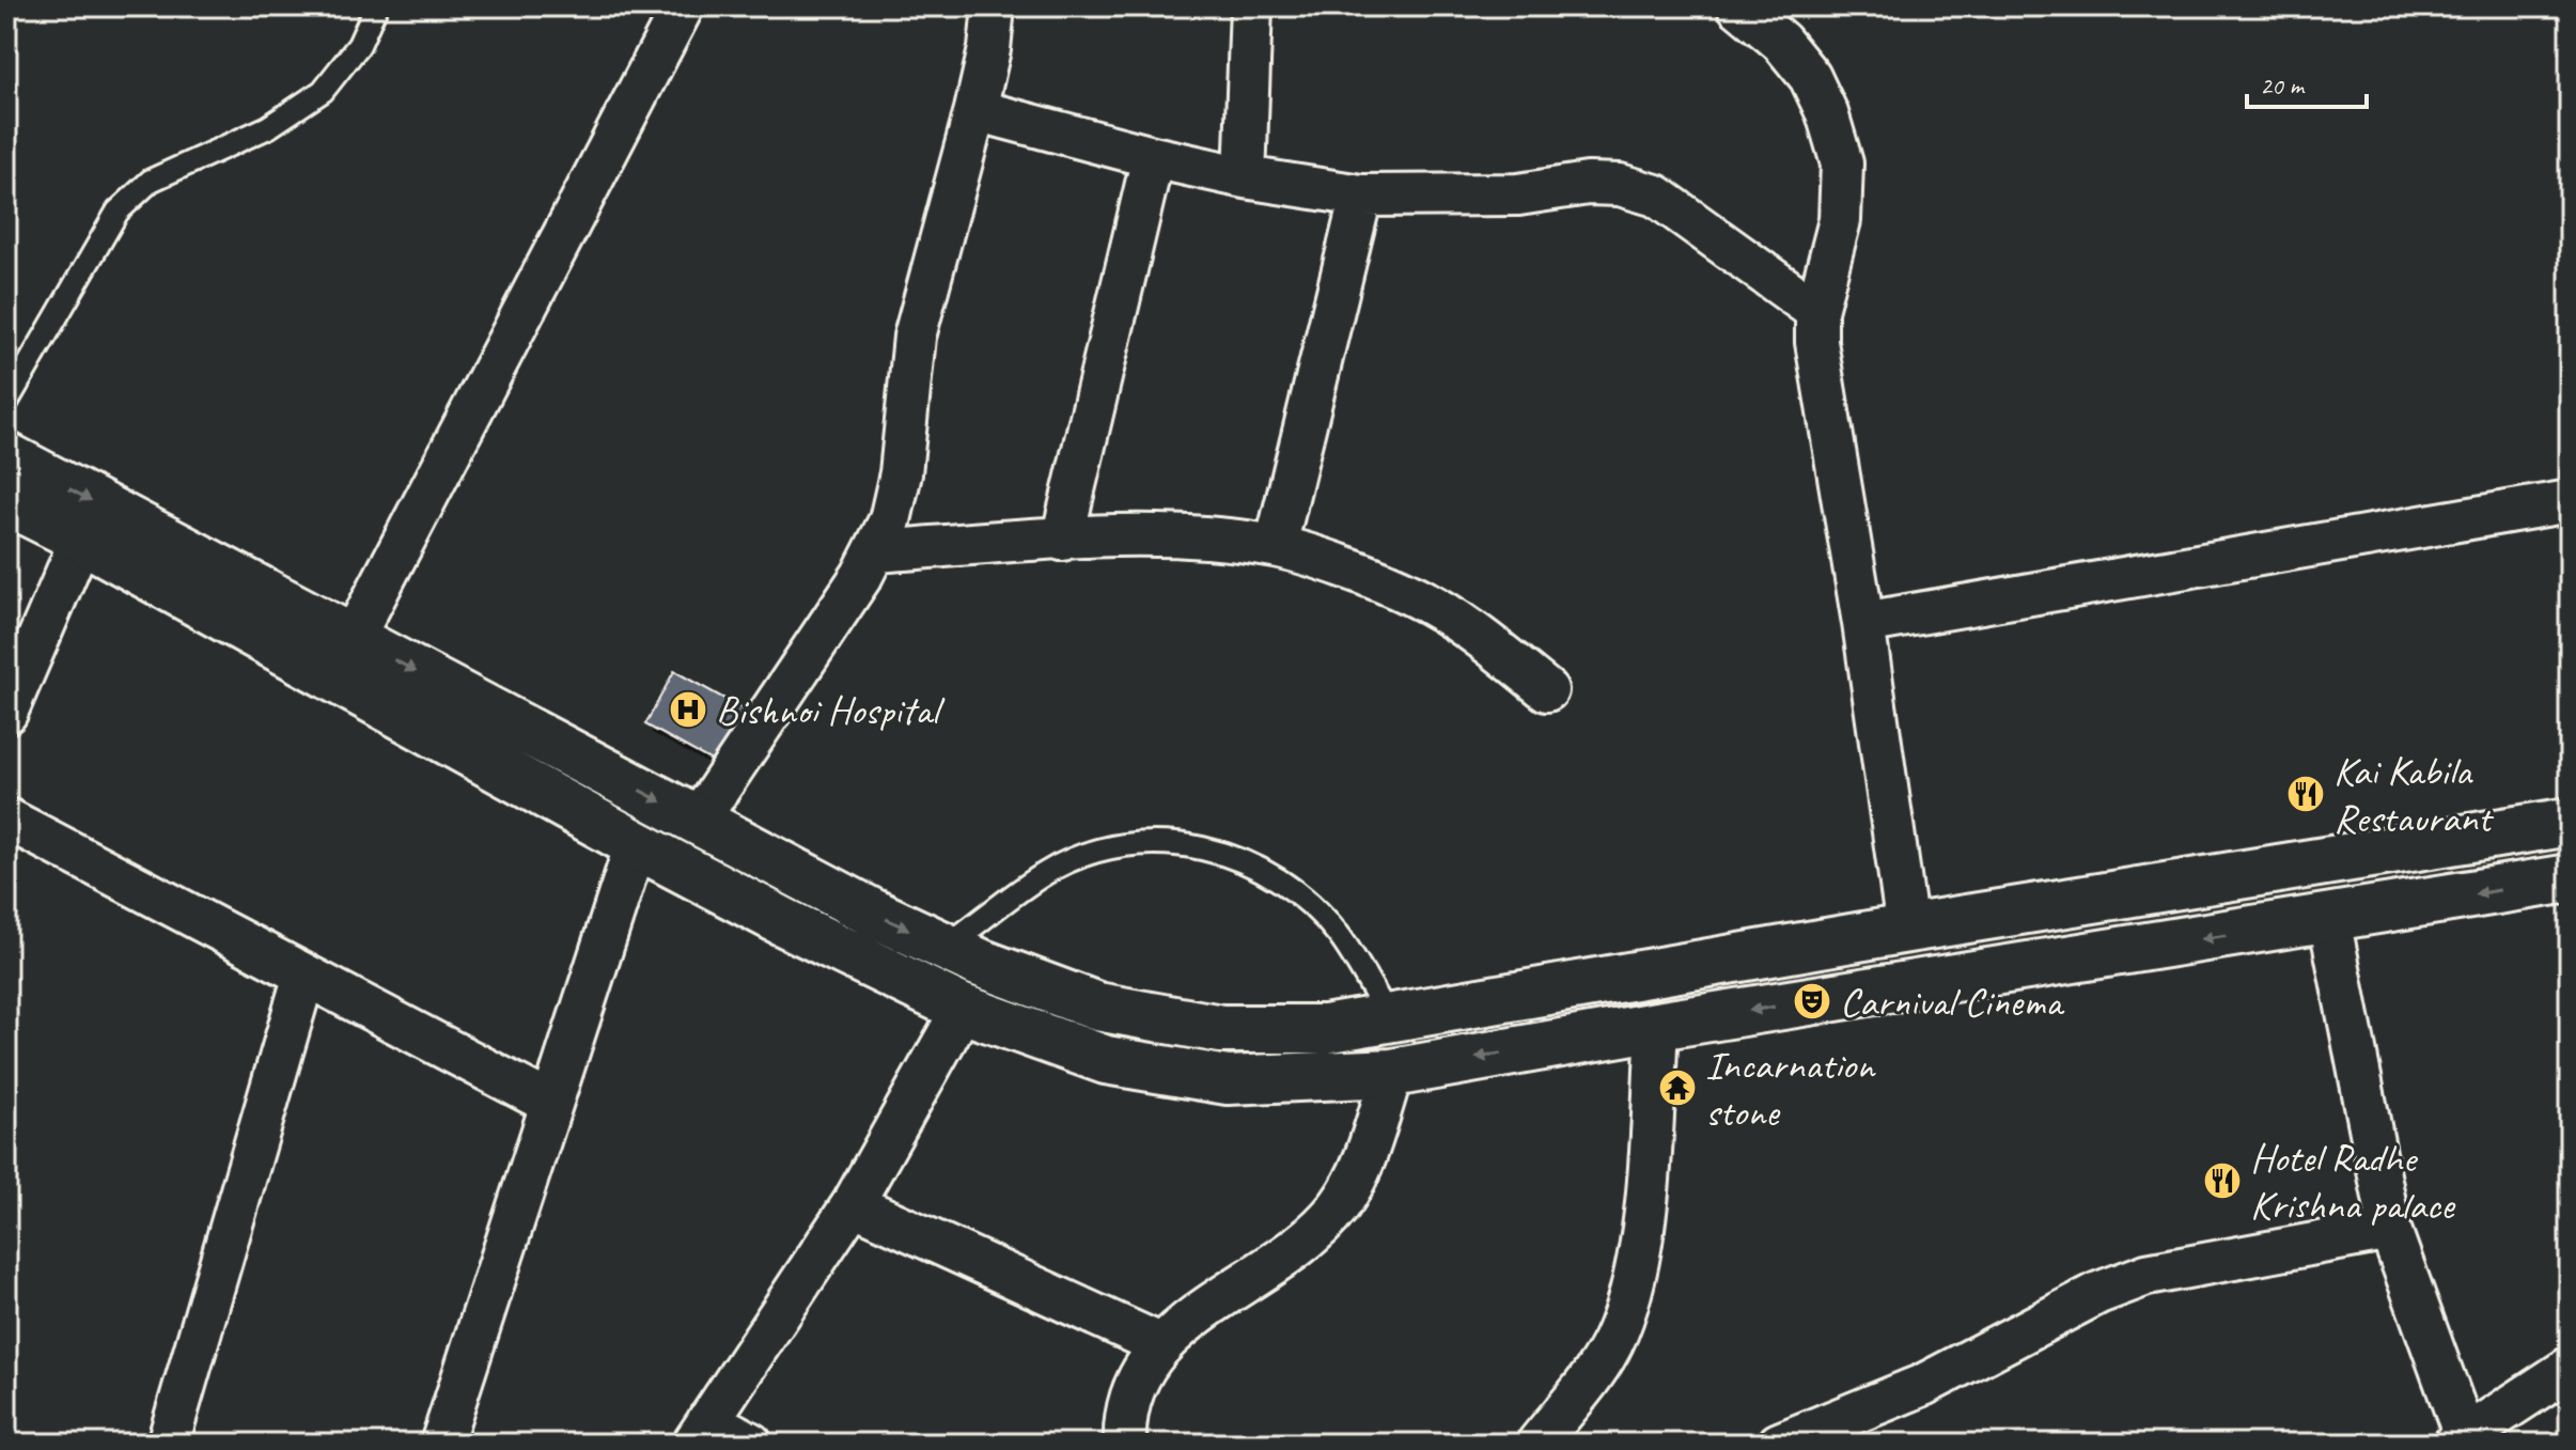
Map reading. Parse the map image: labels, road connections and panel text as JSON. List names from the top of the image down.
{
  "places": {
    "hospital": ["Bishnoi Hospital"],
    "restaurant": ["Kai Kabila Restaurant", "Hotel Radhe Krishna palace"],
    "theatre": ["Carnival Cinema"],
    "temple": ["Incarnation stone"]
  },
  "scale_bar": "20 m"
}
